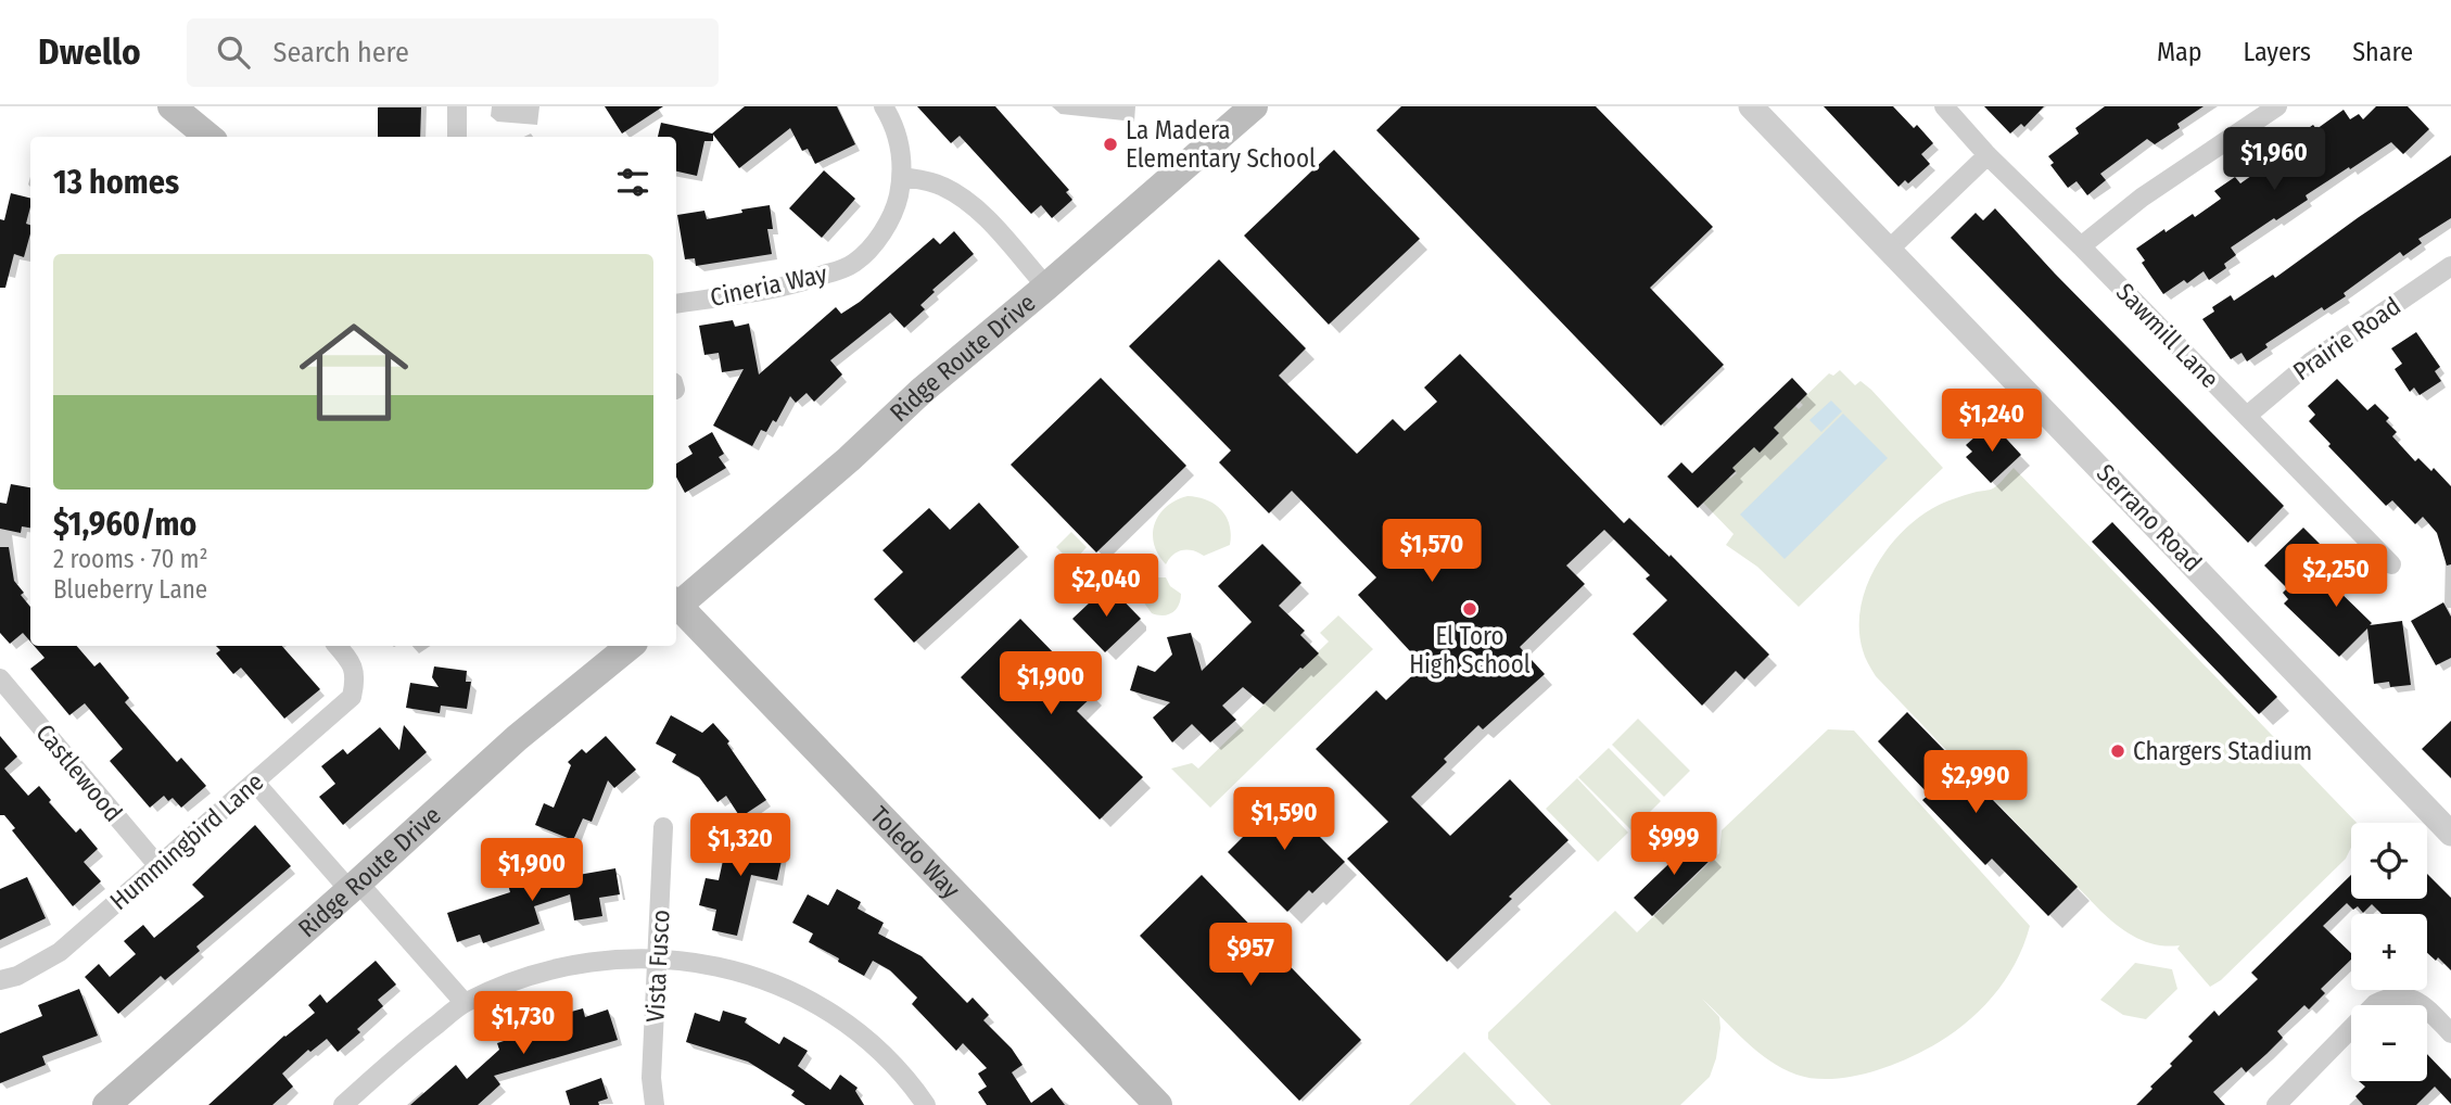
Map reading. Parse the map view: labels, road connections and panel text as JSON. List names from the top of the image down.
{
  "streets": {
    "main road": ["Ridge Route Drive", "Toledo Way"],
    "street": [
      "Cineria Way",
      "Sawmill Lane",
      "Prairie Road",
      "Serrano Road",
      "Castlewood",
      "Hummingbird Lane",
      "Vista Fusco"
    ]
  },
  "crossings": [
    ["Sawmill Lane", "Prairie Road"],
    ["Castlewood", "Hummingbird Lane"]
  ],
  "places": ["La Madera Elementary School", "El Toro High School", "Chargers Stadium"],
  "page": {
    "header": "Dwello",
    "search": "Search here",
    "nav": ["Map", "Layers", "Share"],
    "price": [
      "$1,960",
      "$1,240",
      "$1,570",
      "$2,250",
      "$2,040",
      "$1,900",
      "$2,990",
      "$1,590",
      "$999",
      "$1,320",
      "$1,900",
      "$957",
      "$1,730"
    ],
    "heading": "13 homes",
    "list": [
      {
        "name": "$1,960/mo",
        "note": "2 rooms · 70 m² · Blueberry Lane"
      }
    ],
    "map_buttons": ["+", "−"]
  }
}
